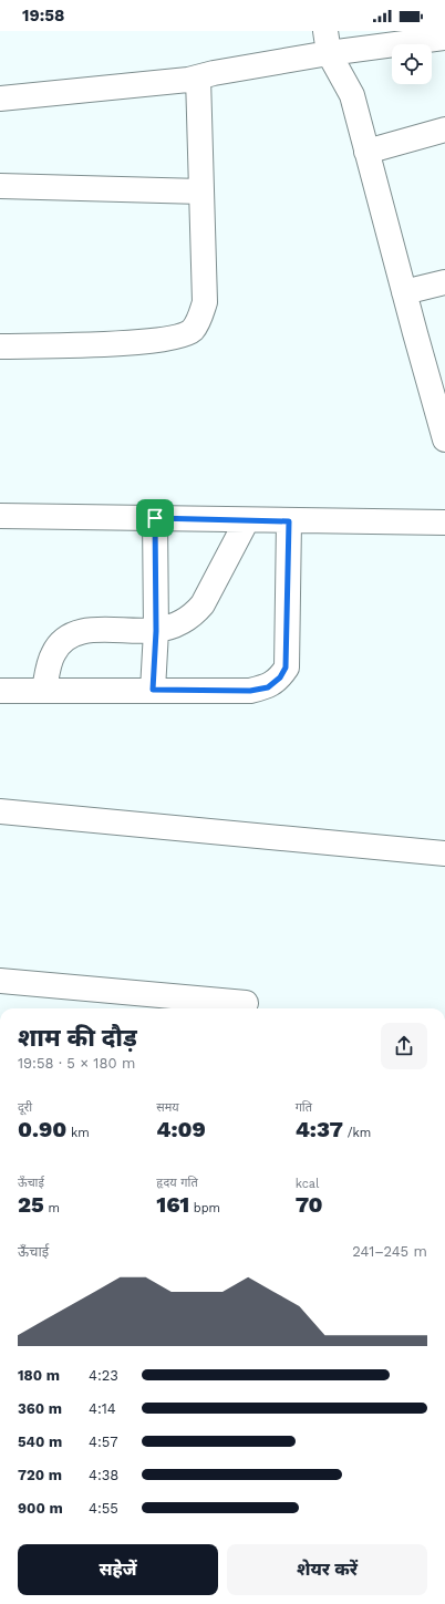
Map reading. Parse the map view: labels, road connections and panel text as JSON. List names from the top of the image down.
{
  "page": {
    "status": "19:58",
    "heading": ["शाम की दौड़", "19:58 · 5 × 180 m"],
    "stats": [
      ["दूरी", "0.90 km"],
      ["समय", "4:09"],
      ["गति", "4:37 /km"],
      ["ऊँचाई", "25 m"],
      ["हृदय गति", "161 bpm"],
      ["kcal", "70"]
    ],
    "chart": ["ऊँचाई", "241–245 m"],
    "list": [
      {
        "name": "180 m",
        "note": "4:23"
      },
      {
        "name": "360 m",
        "note": "4:14"
      },
      {
        "name": "540 m",
        "note": "4:57"
      },
      {
        "name": "720 m",
        "note": "4:38"
      },
      {
        "name": "900 m",
        "note": "4:55"
      }
    ],
    "buttons": ["सहेजें", "शेयर करें"]
  }
}
